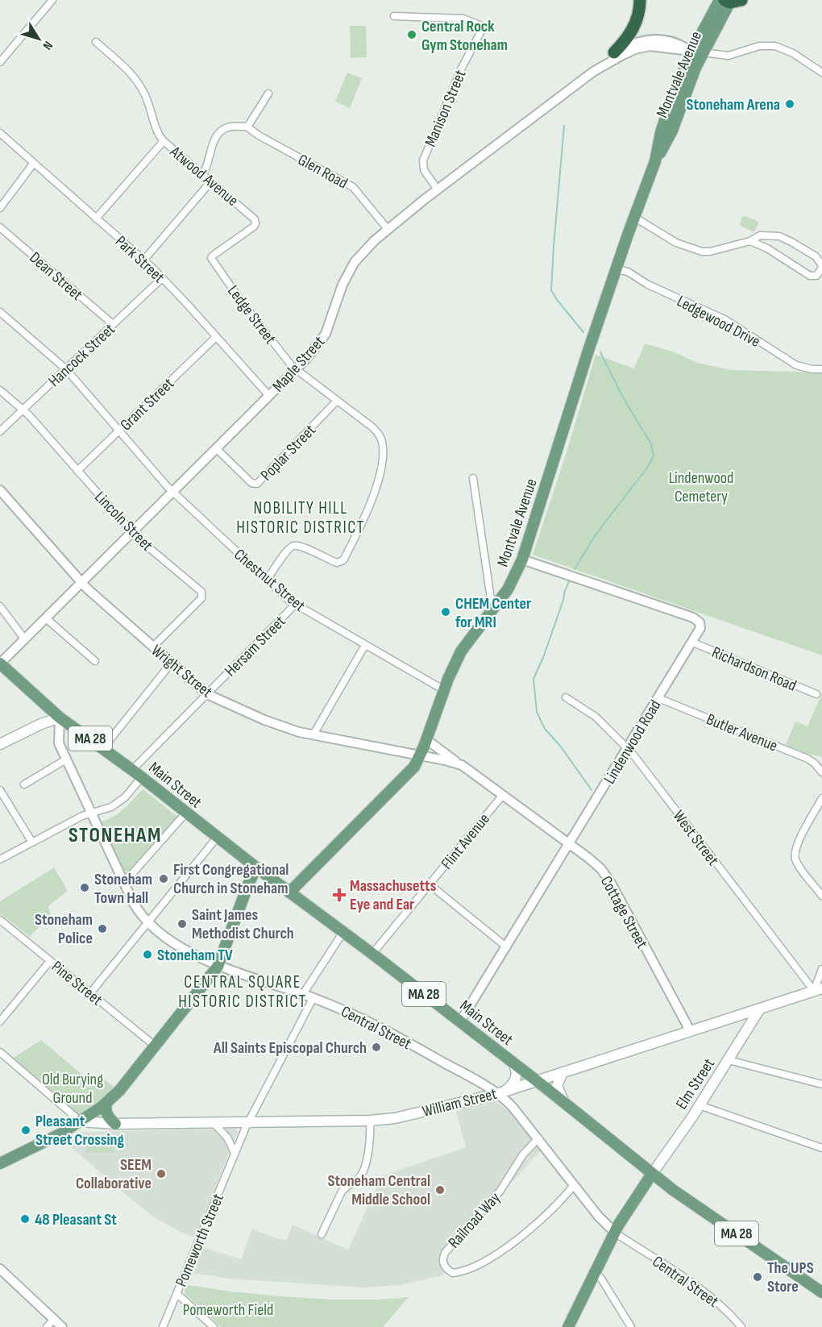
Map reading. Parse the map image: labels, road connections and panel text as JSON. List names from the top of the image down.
{
  "streets": {
    "main road": [
      "Montvale Avenue",
      "MA 28",
      "Main Street",
      "Elm Street",
      "William Street"
    ],
    "street": [
      "Manison Street",
      "Glen Road",
      "Atwood Avenue",
      "Park Street",
      "Dean Street",
      "Ledge Street",
      "Ledgewood Drive",
      "Hancock Street",
      "Maple Street",
      "Grant Street",
      "Poplar Street",
      "Lincoln Street",
      "Chestnut Street",
      "Hersam Street",
      "Richardson Road",
      "Wright Street",
      "Butler Avenue",
      "Lindenwood Road",
      "West Street",
      "Flint Avenue",
      "Cottage Street",
      "Pine Street",
      "Central Street",
      "Railroad Way",
      "Pomeworth Street"
    ]
  },
  "crossings": [
    ["Montvale Avenue", "Ledgewood Drive"],
    ["Montvale Avenue", "Maple Street"],
    ["Montvale Avenue", "Chestnut Street"],
    ["Montvale Avenue", "Wright Street"],
    ["Montvale Avenue", "Lindenwood Road"],
    ["Montvale Avenue", "Main Street"],
    ["Montvale Avenue", "Cottage Street"],
    ["Manison Street", "Maple Street"],
    ["Glen Road", "Maple Street"],
    ["Atwood Avenue", "Park Street"],
    ["Atwood Avenue", "Ledge Street"],
    ["Park Street", "Hancock Street"],
    ["Park Street", "Maple Street"],
    ["Park Street", "Grant Street"],
    ["Dean Street", "Hancock Street"],
    ["Ledge Street", "Maple Street"],
    ["Ledge Street", "Poplar Street"],
    ["Ledge Street", "Chestnut Street"],
    ["Hancock Street", "Lincoln Street"],
    ["Hancock Street", "Chestnut Street"],
    ["Maple Street", "Poplar Street"],
    ["Maple Street", "Lincoln Street"],
    ["Maple Street", "Chestnut Street"],
    ["Maple Street", "Wright Street"],
    ["Maple Street", "Main Street"],
    ["Grant Street", "Lincoln Street"],
    ["Grant Street", "Chestnut Street"],
    ["Lincoln Street", "Wright Street"],
    ["Chestnut Street", "Hersam Street"],
    ["Hersam Street", "Wright Street"],
    ["Hersam Street", "Main Street"],
    ["Richardson Road", "Lindenwood Road"],
    ["Wright Street", "Cottage Street"],
    ["Butler Avenue", "Lindenwood Road"],
    ["Lindenwood Road", "Main Street"],
    ["Lindenwood Road", "West Street"],
    ["Lindenwood Road", "Cottage Street"],
    ["Main Street", "Flint Avenue"],
    ["Main Street", "Central Street"],
    ["Main Street", "Elm Street"],
    ["Main Street", "William Street"],
    ["West Street", "William Street"],
    ["Flint Avenue", "Cottage Street"],
    ["Cottage Street", "William Street"],
    ["Central Street", "Elm Street"],
    ["Central Street", "William Street"],
    ["Central Street", "Railroad Way"],
    ["Central Street", "Pomeworth Street"],
    ["Elm Street", "William Street"],
    ["William Street", "Pomeworth Street"]
  ],
  "districts": ["NOBILITY HILL HISTORIC DISTRICT", "STONEHAM", "CENTRAL SQUARE HISTORIC DISTRICT"],
  "parks": ["Lindenwood Cemetery", "Old Burying Ground", "Pomeworth Field"],
  "places": {
    "other": [
      "Central Rock Gym Stoneham",
      "Stoneham Arena",
      "CHEM Center for MRI",
      "First Congregational Church in Stoneham",
      "Stoneham Town Hall",
      "Saint James Methodist Church",
      "Stoneham Police",
      "Stoneham TV",
      "All Saints Episcopal Church",
      "Pleasant Street Crossing",
      "SEEM Collaborative",
      "Stoneham Central Middle School",
      "48 Pleasant St",
      "The UPS Store"
    ],
    "health": ["Massachusetts Eye and Ear"]
  },
  "north": "bottom right"
}
